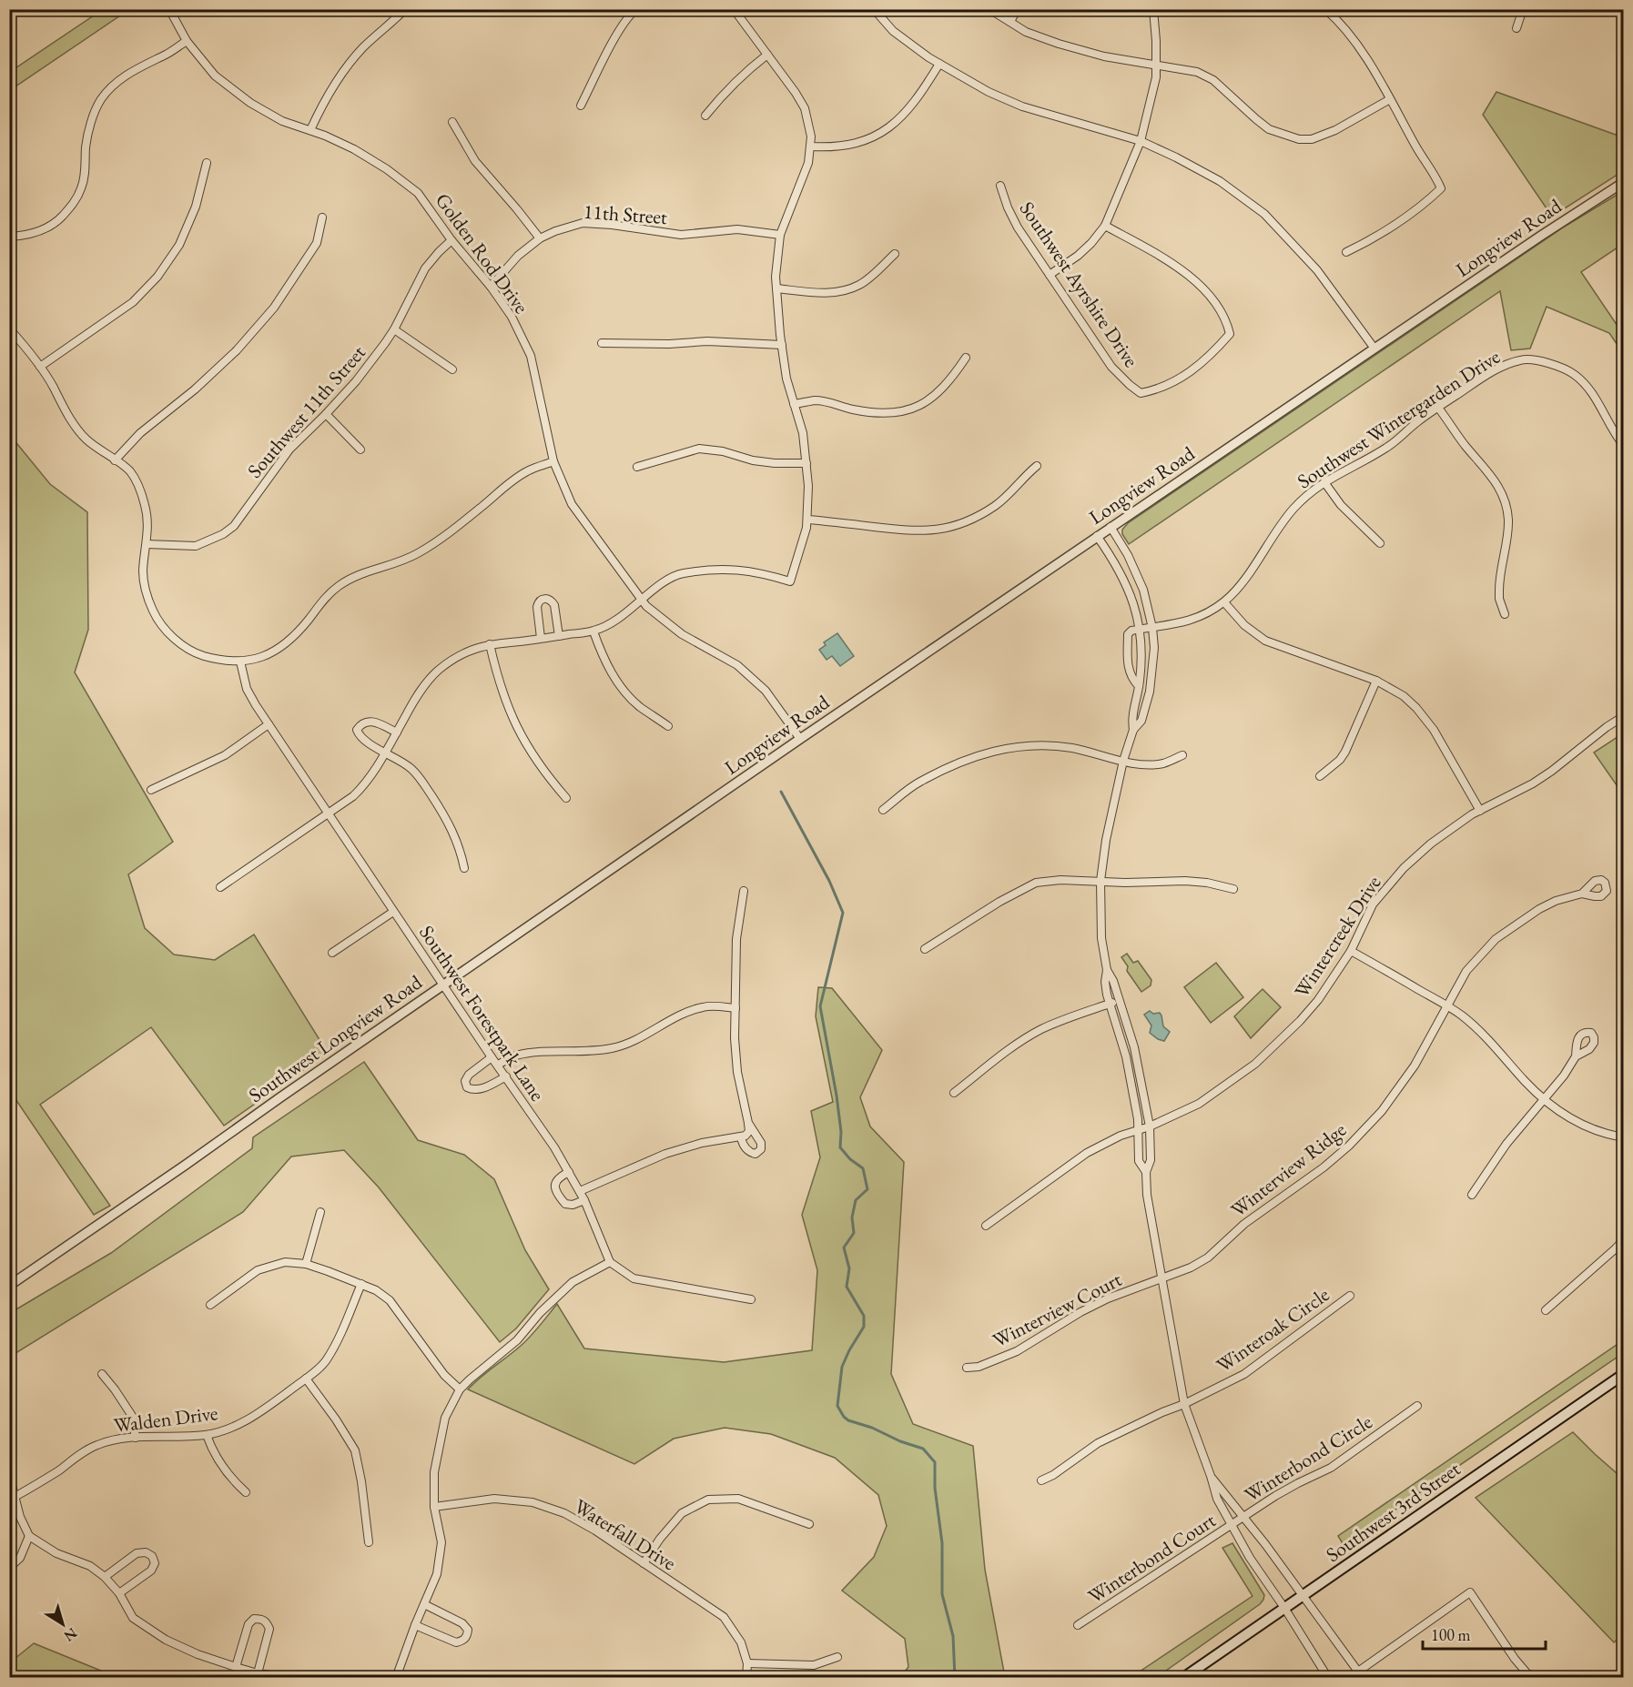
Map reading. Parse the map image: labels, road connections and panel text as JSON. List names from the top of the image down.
{
  "streets": {
    "main road": ["Southwest 3rd Street"],
    "street": [
      "11th Street",
      "Longview Road",
      "Golden Rod Drive",
      "Southwest Ayrshire Drive",
      "Southwest 11th Street",
      "Southwest Wintergarden Drive",
      "Wintercreek Drive",
      "Southwest Forestpark Lane",
      "Southwest Longview Road",
      "Winterview Ridge",
      "Winterview Court",
      "Winteroak Circle",
      "Walden Drive",
      "Winterbond Circle",
      "Waterfall Drive",
      "Winterbond Court"
    ]
  },
  "crossings": [
    ["11th Street", "Golden Rod Drive"],
    ["Longview Road", "Golden Rod Drive"],
    ["Longview Road", "Southwest Longview Road"],
    ["Golden Rod Drive", "Southwest 11th Street"],
    ["Southwest Forestpark Lane", "Southwest Longview Road"],
    ["Winterview Ridge", "Winterview Court"],
    ["Winterbond Circle", "Winterbond Court"]
  ],
  "scale_bar": "100 m",
  "north": "bottom right"
}
